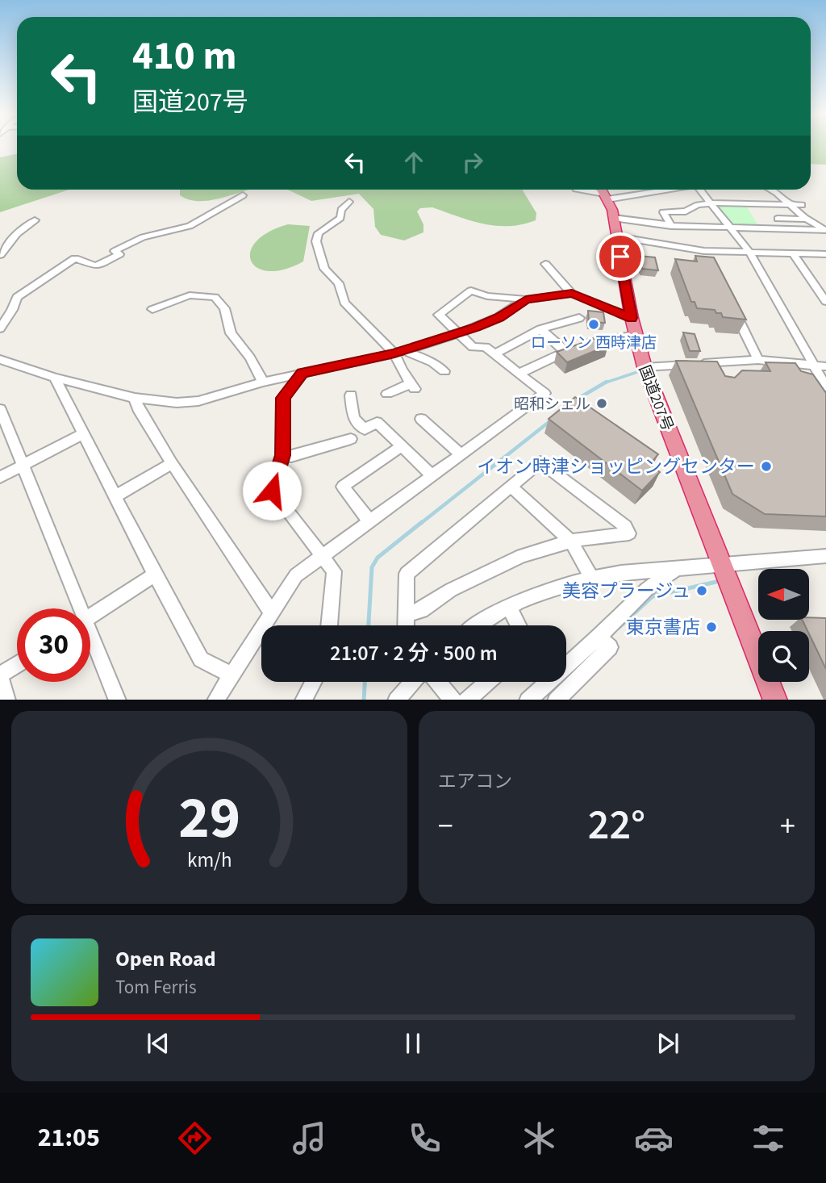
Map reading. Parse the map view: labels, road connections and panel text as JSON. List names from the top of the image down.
{
  "streets": {
    "highway": ["国道207号"]
  },
  "places": [
    "ローソン 西時津店",
    "昭和シェル",
    "イオン時津ショッピングセンター",
    "美容プラージュ",
    "東京書店"
  ],
  "north": "left",
  "page": {
    "turn": ["410 m", "国道207号"],
    "limit": "30",
    "trip": "21:07 · 2 分 · 500 m",
    "tile": "エアコン",
    "heat": ["−", "22°", "+"],
    "song": ["Open Road", "Tom Ferris"],
    "tabs": "21:05",
    "gauge": ["29", "km/h"]
  }
}
